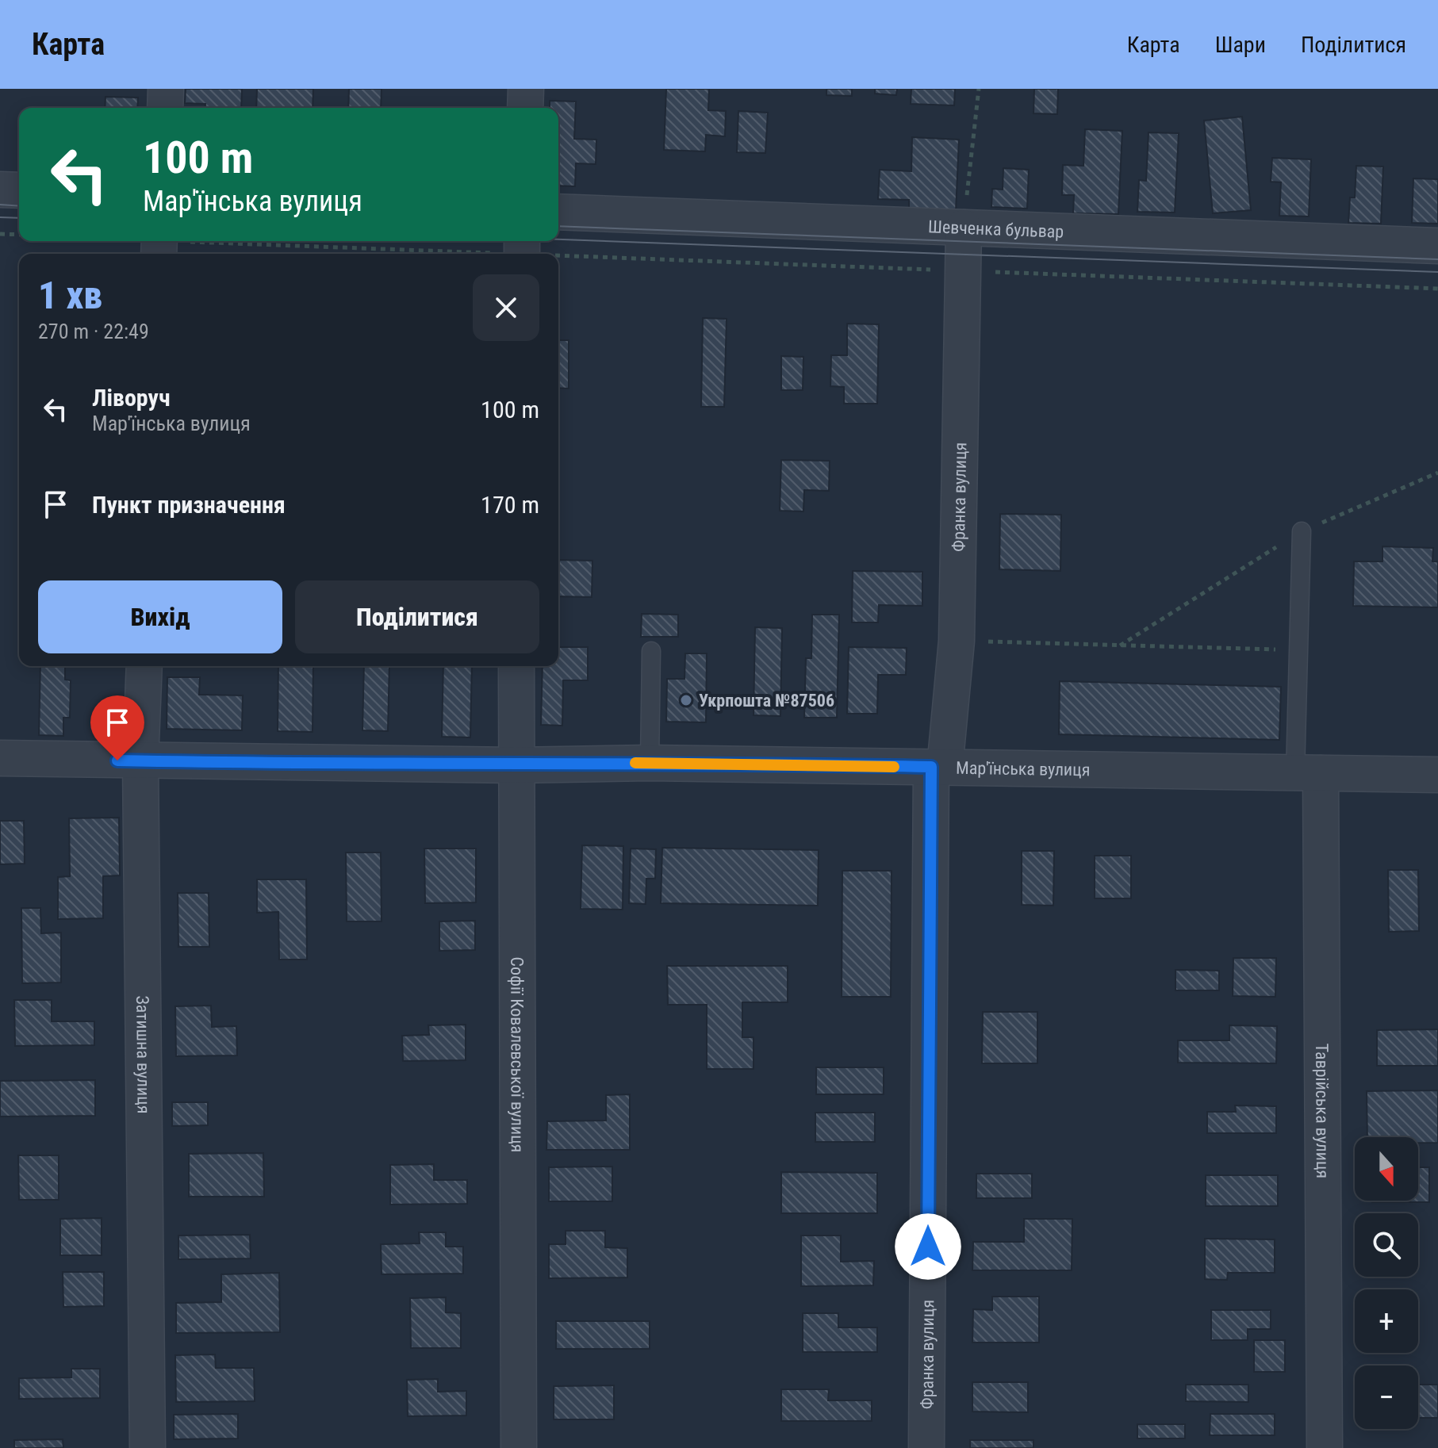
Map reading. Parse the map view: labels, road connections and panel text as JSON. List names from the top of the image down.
{
  "streets": {
    "street": [
      "Шевченка бульвар",
      "Франка вулиця",
      "Мар'їнська вулиця",
      "Затишна вулиця",
      "Софії Ковалевської вулиця",
      "Таврійська вулиця"
    ]
  },
  "crossings": [
    ["Шевченка бульвар", "Франка вулиця"],
    ["Франка вулиця", "Мар'їнська вулиця"],
    ["Мар'їнська вулиця", "Затишна вулиця"],
    ["Мар'їнська вулиця", "Софії Ковалевської вулиця"],
    ["Мар'їнська вулиця", "Таврійська вулиця"]
  ],
  "places": ["Укрпошта №87506"],
  "north": "bottom",
  "page": {
    "header": "Карта",
    "nav": ["Карта", "Шари", "Поділитися"],
    "turn": ["100 m", "Мар'їнська вулиця"],
    "heading": ["1 хв", "270 m · 22:49"],
    "list": [
      {
        "name": "Ліворуч",
        "note": "Мар'їнська вулиця",
        "value": "100 m"
      },
      {
        "name": "Пункт призначення",
        "value": "170 m"
      }
    ],
    "buttons": ["Вихід", "Поділитися"],
    "map_buttons": ["+", "−"]
  }
}
